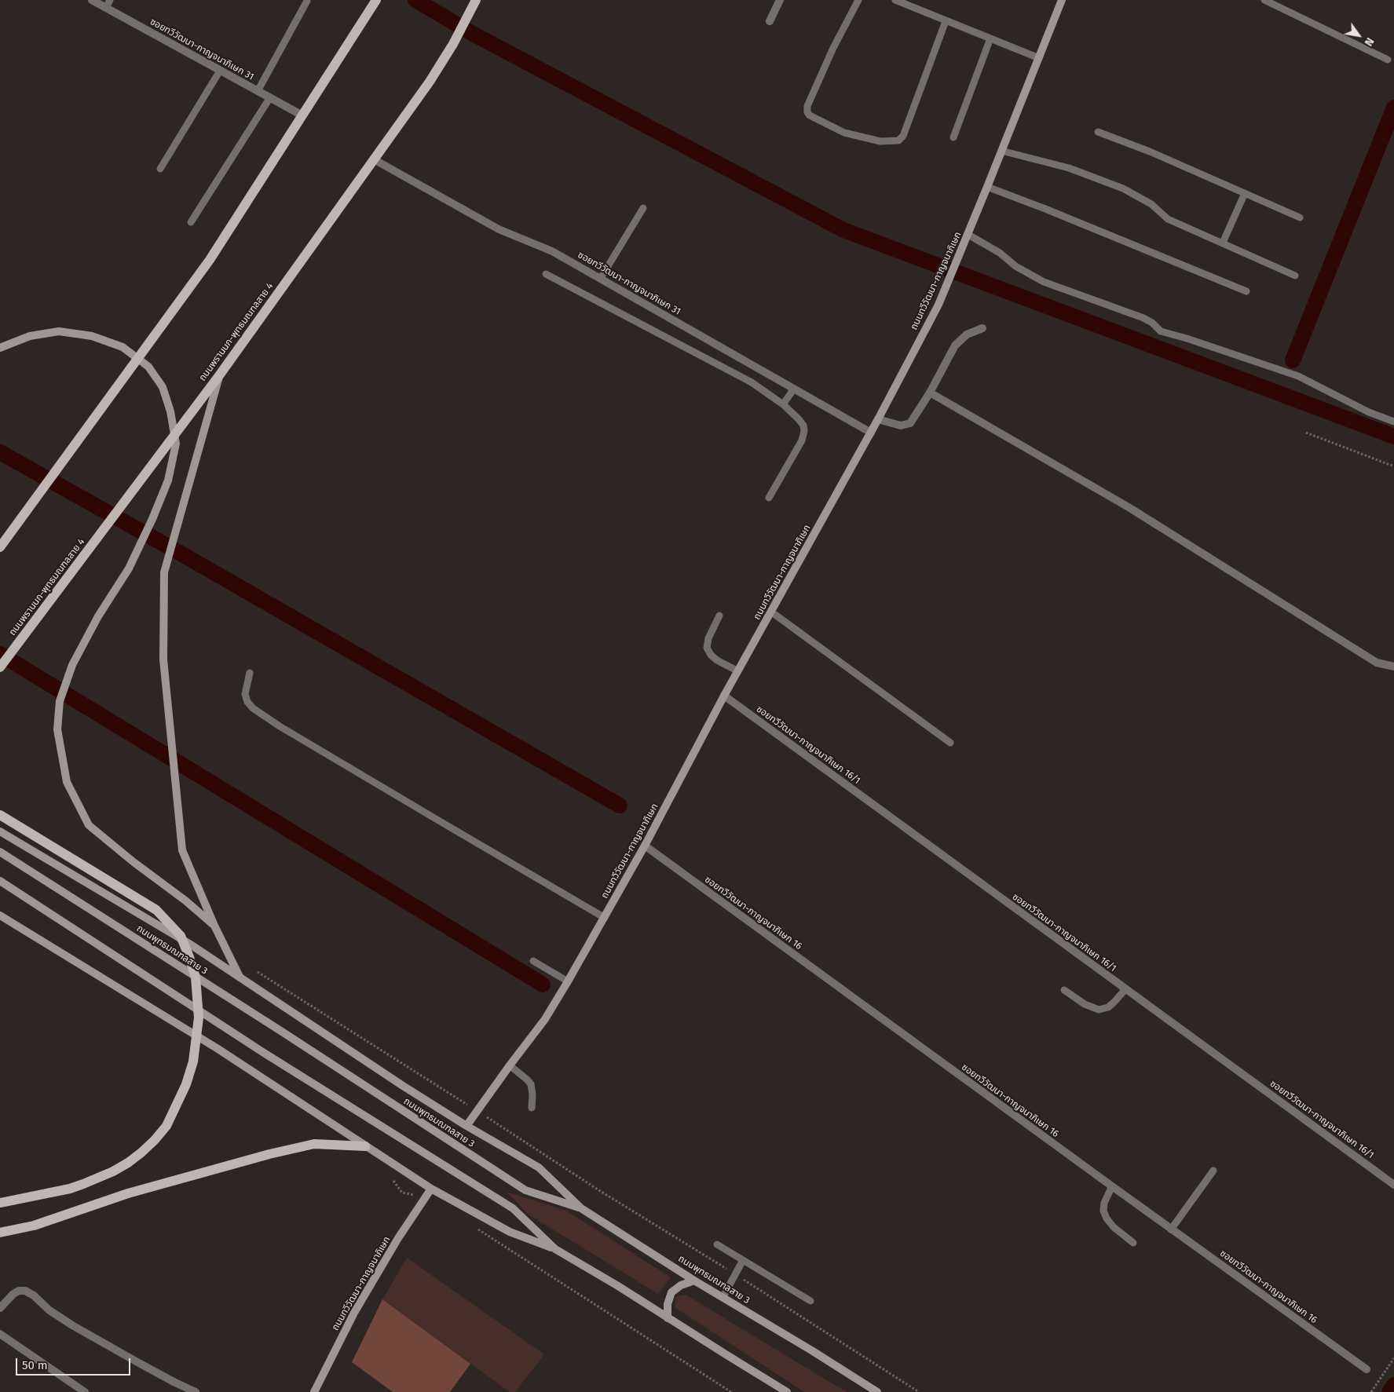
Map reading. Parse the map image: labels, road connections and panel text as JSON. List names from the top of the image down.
{
  "streets": {
    "main road": ["ถนนทวีวัฒนา-กาญจนาภิเษก", "ถนนพรานนก-พุทธมณฑลสาย 4", "ถนนพุทธมณฑลสาย 3"],
    "street": ["ซอยทวีวัฒนา-กาญจนาภิเษก 31", "ซอยทวีวัฒนา-กาญจนาภิเษก 16/1", "ซอยทวีวัฒนา-กาญจนาภิเษก 16"]
  },
  "crossings": [
    ["ซอยทวีวัฒนา-กาญจนาภิเษก 31", "ถนนทวีวัฒนา-กาญจนาภิเษก"],
    ["ซอยทวีวัฒนา-กาญจนาภิเษก 31", "ถนนพรานนก-พุทธมณฑลสาย 4"],
    ["ถนนทวีวัฒนา-กาญจนาภิเษก", "ซอยทวีวัฒนา-กาญจนาภิเษก 16/1"],
    ["ถนนทวีวัฒนา-กาญจนาภิเษก", "ซอยทวีวัฒนา-กาญจนาภิเษก 16"]
  ],
  "scale_bar": "50 m",
  "north": "bottom right"
}
